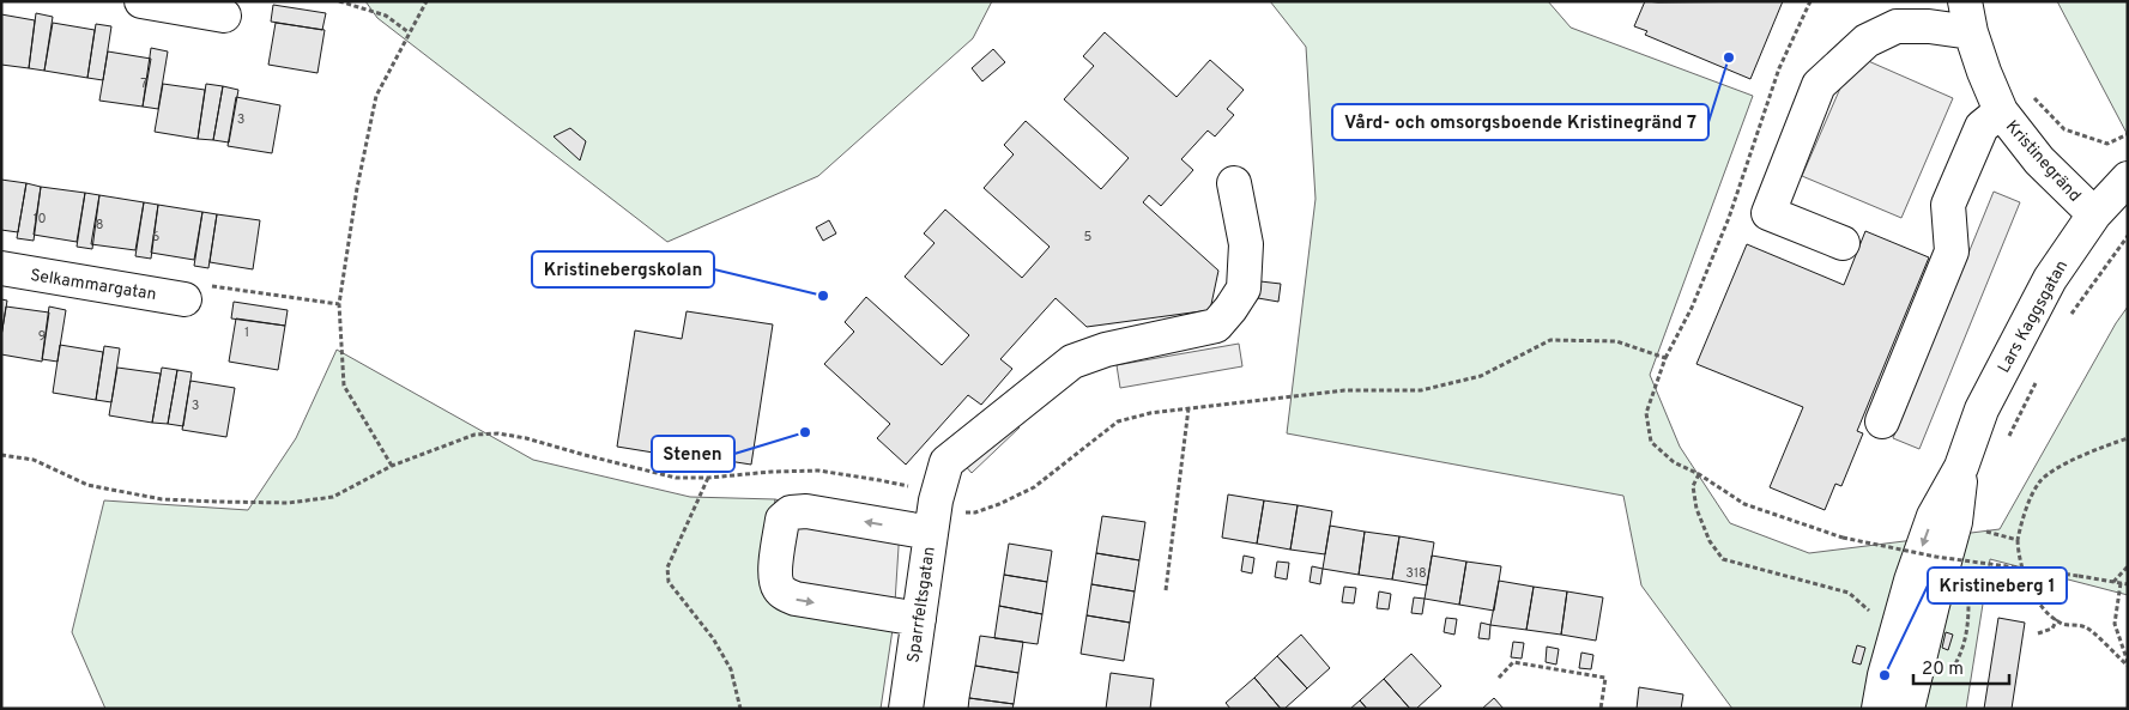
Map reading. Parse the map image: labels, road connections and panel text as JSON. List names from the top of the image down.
{
  "streets": {
    "street": [
      "Kristinegränd",
      "Selkammargatan",
      "Lars Kaggsgatan",
      "Sparrfeltsgatan"
    ]
  },
  "crossings": [
    ["Kristinegränd", "Lars Kaggsgatan"]
  ],
  "places": [
    "Vård- och omsorgsboende Kristinegränd 7",
    "Kristinebergskolan",
    "Stenen",
    "Kristineberg 1"
  ],
  "house_numbers": [
    "7",
    "3",
    "10",
    "8",
    "6",
    "5",
    "1",
    "9",
    "3",
    "318"
  ],
  "scale_bar": "20 m"
}
